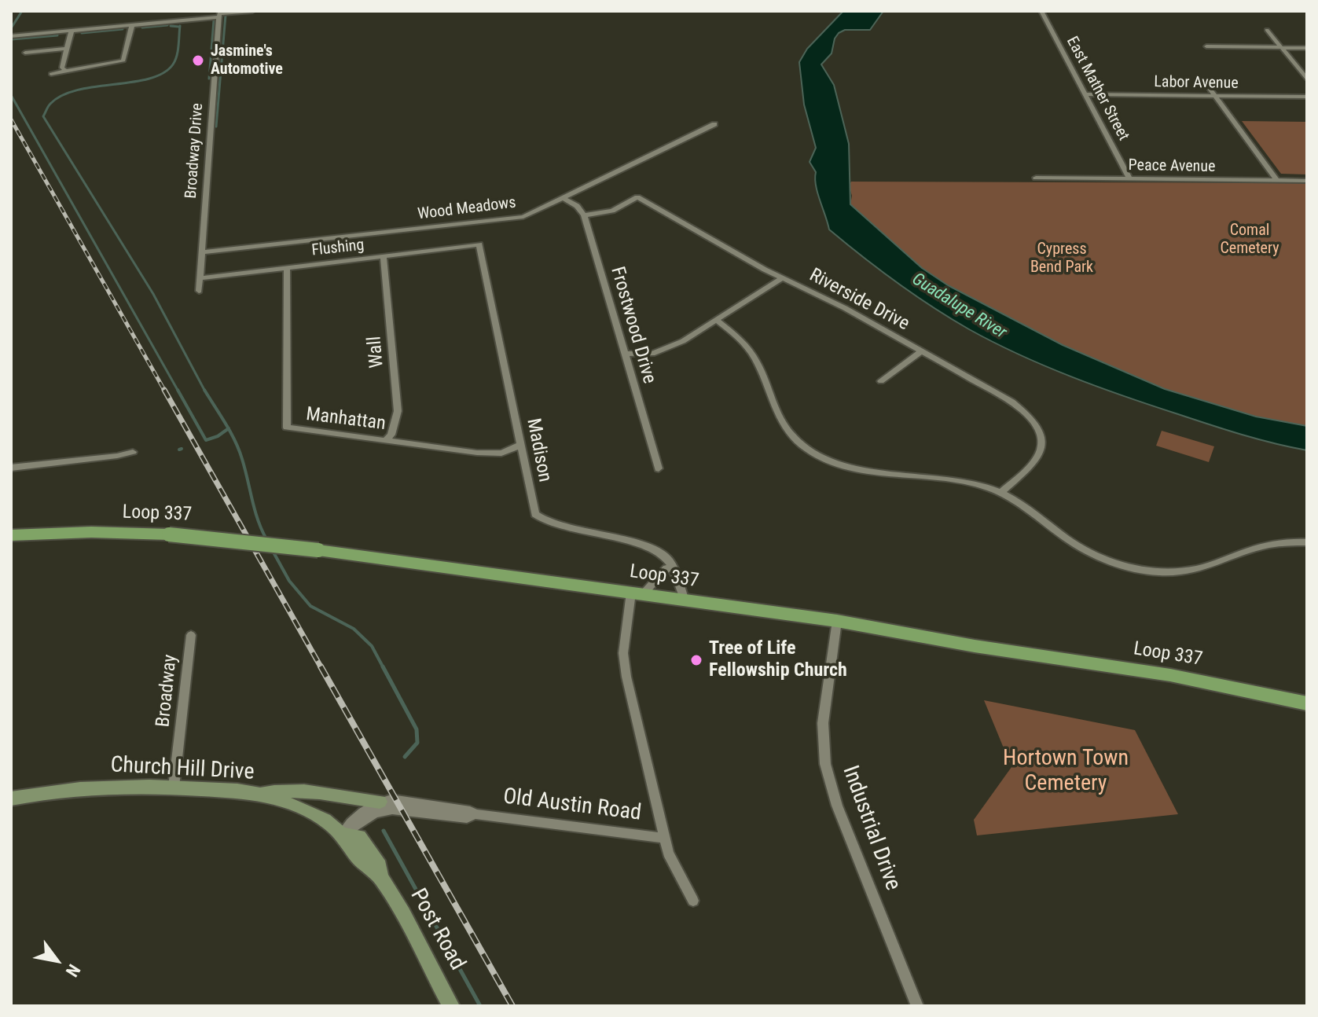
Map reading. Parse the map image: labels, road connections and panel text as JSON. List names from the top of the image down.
{
  "streets": {
    "main road": ["Loop 337"],
    "street": [
      "Labor Avenue",
      "East Mather Street",
      "Broadway Drive",
      "Peace Avenue",
      "Wood Meadows",
      "Flushing",
      "Riverside Drive",
      "Frostwood Drive",
      "Wall",
      "Manhattan",
      "Madison",
      "Broadway",
      "Church Hill Drive",
      "Old Austin Road",
      "Industrial Drive",
      "Post Road"
    ]
  },
  "crossings": [
    ["Labor Avenue", "East Mather Street"],
    ["East Mather Street", "Peace Avenue"],
    ["Broadway Drive", "Wood Meadows"],
    ["Broadway Drive", "Flushing"],
    ["Flushing", "Wall"],
    ["Flushing", "Manhattan"],
    ["Flushing", "Madison"],
    ["Riverside Drive", "Frostwood Drive"],
    ["Wall", "Manhattan"],
    ["Manhattan", "Madison"],
    ["Madison", "Loop 337"],
    ["Loop 337", "Industrial Drive"],
    ["Broadway", "Church Hill Drive"],
    ["Church Hill Drive", "Old Austin Road"],
    ["Church Hill Drive", "Post Road"],
    ["Old Austin Road", "Post Road"]
  ],
  "water": ["Guadalupe River"],
  "parks": ["Comal Cemetery", "Cypress Bend Park", "Hortown Town Cemetery"],
  "places": ["Jasmine's Automotive", "Tree of Life Fellowship Church"],
  "north": "bottom right"
}
